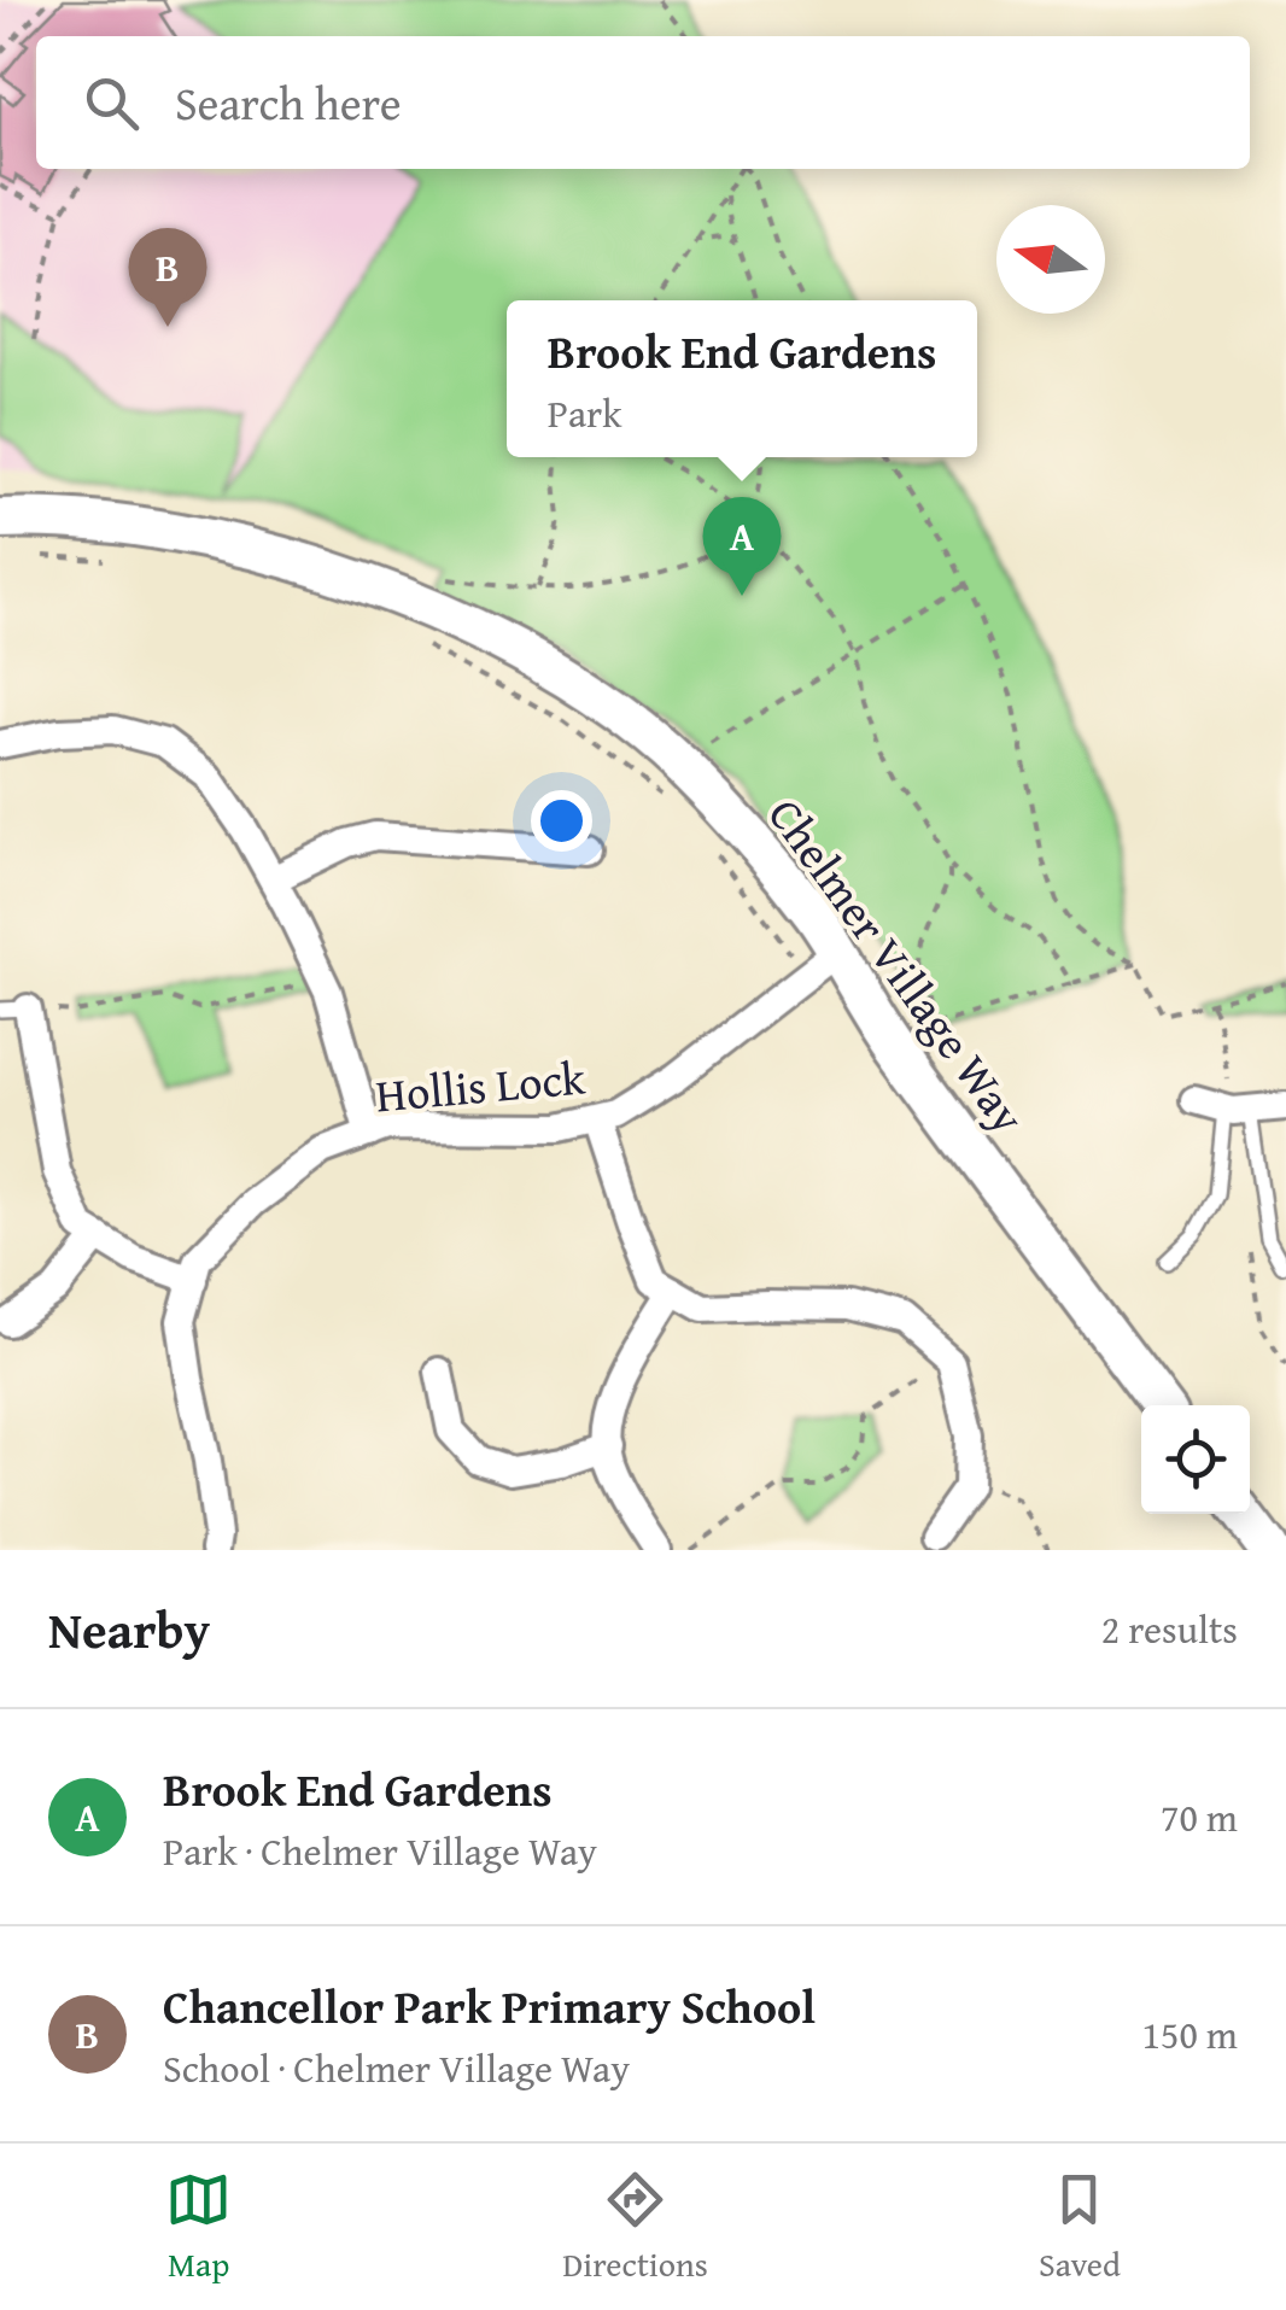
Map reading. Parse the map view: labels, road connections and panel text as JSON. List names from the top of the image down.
{
  "streets": {
    "street": ["Chelmer Village Way", "Hollis Lock"]
  },
  "crossings": [
    ["Chelmer Village Way", "Hollis Lock"]
  ],
  "north": "left",
  "page": {
    "search": "Search here",
    "pins": ["B", "A"],
    "popup": ["Brook End Gardens", "Park"],
    "heading": ["Nearby", "2 results"],
    "list": [
      {
        "mark": "A",
        "name": "Brook End Gardens",
        "note": "Park · Chelmer Village Way",
        "value": "70 m"
      },
      {
        "mark": "B",
        "name": "Chancellor Park Primary School",
        "note": "School · Chelmer Village Way",
        "value": "150 m"
      }
    ],
    "nav": ["Map", "Directions", "Saved"]
  }
}
